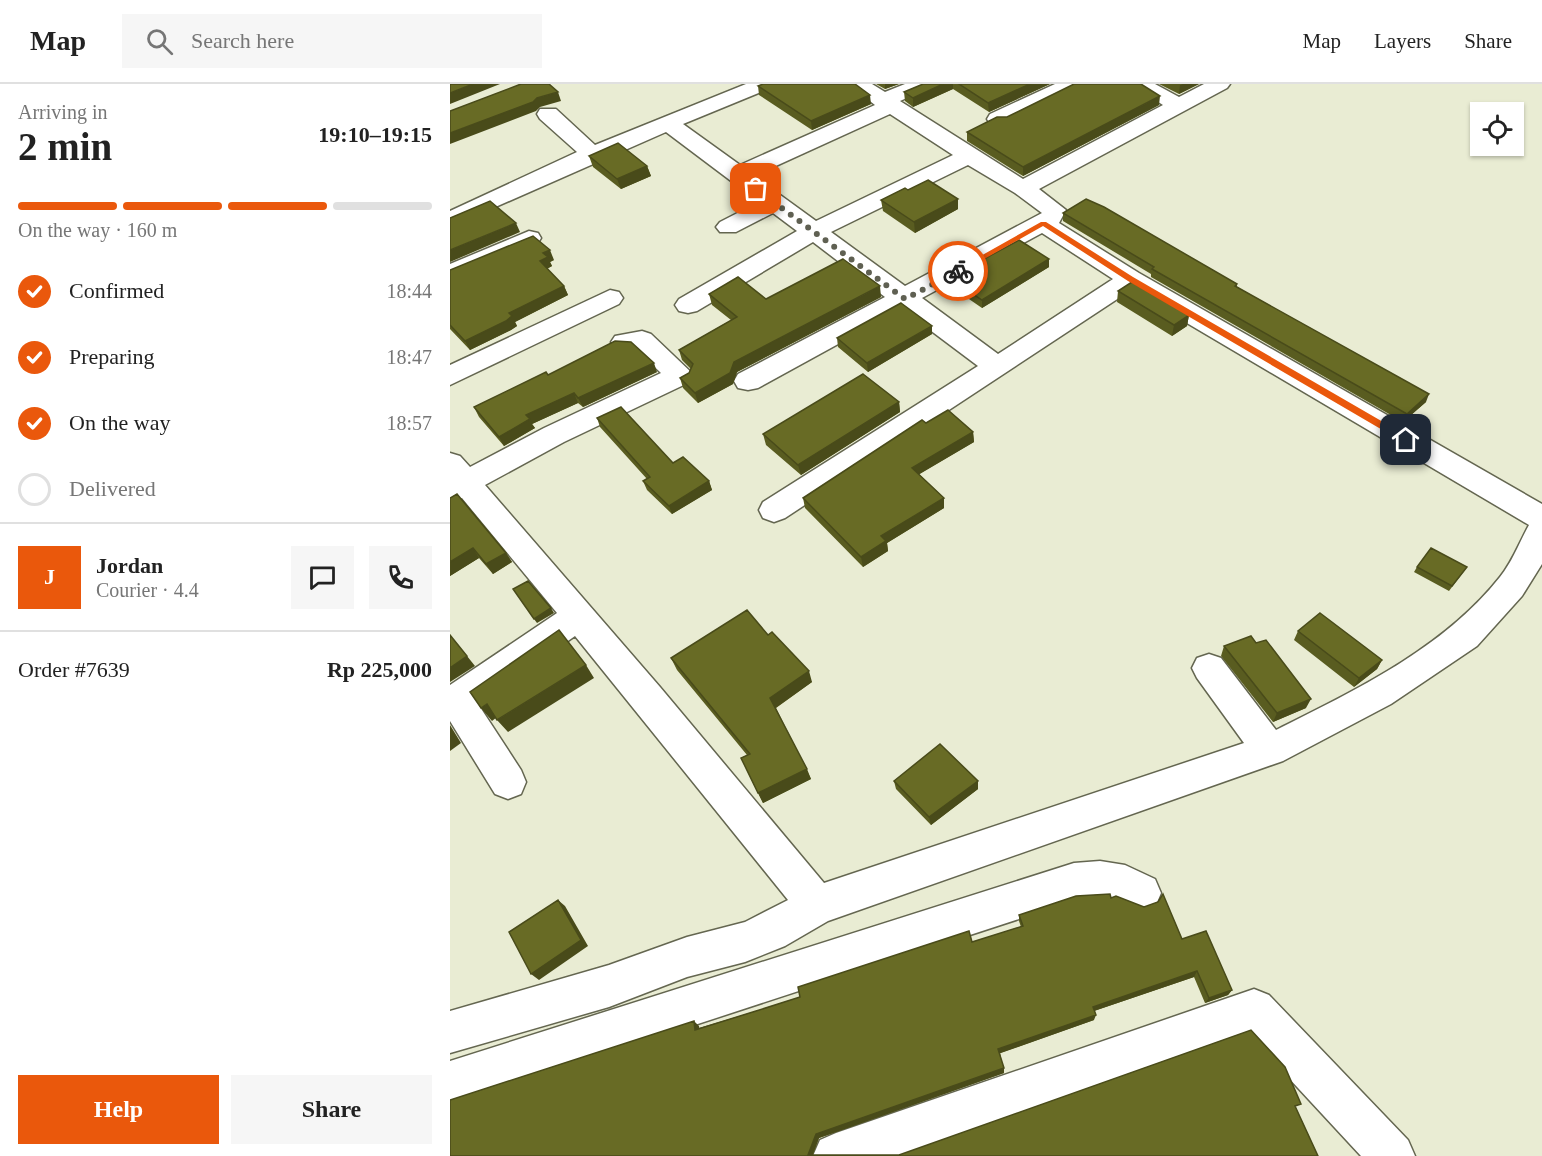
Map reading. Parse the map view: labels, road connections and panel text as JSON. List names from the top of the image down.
{
  "page": {
    "header": "Map",
    "search": "Search here",
    "nav": ["Map", "Layers", "Share"],
    "heading": ["2 min", "Arriving in", "19:10–19:15"],
    "panel": [
      "Jordan",
      "Courier · 4.4",
      "Order #7639",
      "Rp 225,000"
    ],
    "bar": "On the way · 160 m",
    "list": [
      ["Confirmed", "18:44"],
      ["Preparing", "18:47"],
      ["On the way", "18:57"],
      "Delivered"
    ],
    "round": "J",
    "buttons": ["Help", "Share"]
  }
}
